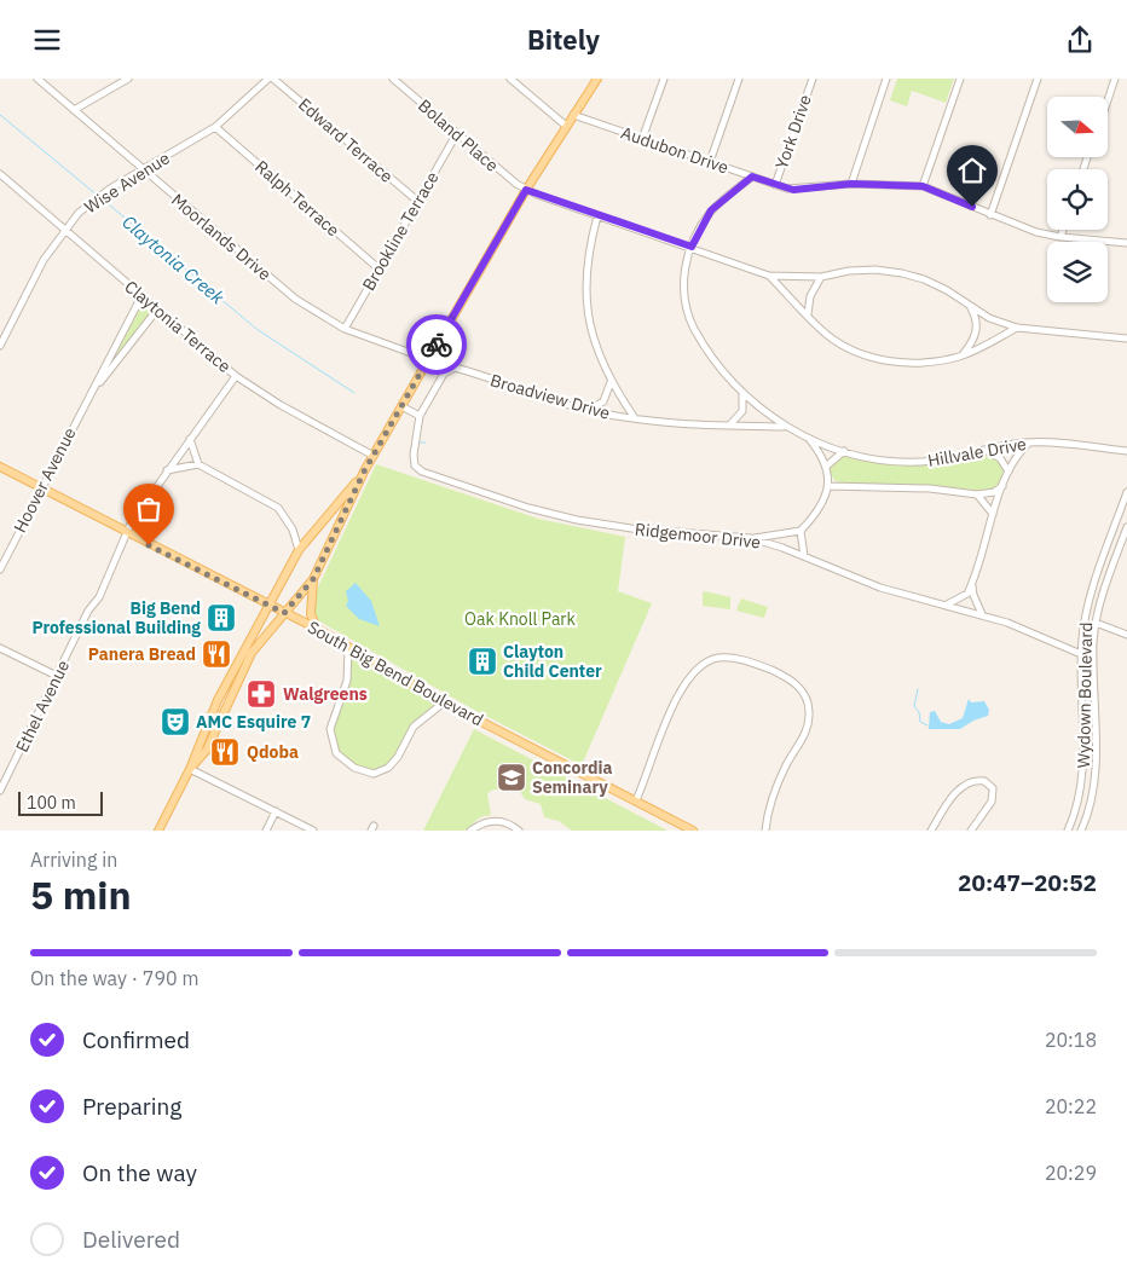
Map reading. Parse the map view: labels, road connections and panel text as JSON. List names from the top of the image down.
{
  "streets": {
    "main road": ["South Big Bend Boulevard"],
    "street": [
      "York Drive",
      "Boland Place",
      "Edward Terrace",
      "Audubon Drive",
      "Wise Avenue",
      "Ralph Terrace",
      "Brookline Terrace",
      "Moorlands Drive",
      "Claytonia Terrace",
      "Broadview Drive",
      "Hillvale Drive",
      "Hoover Avenue",
      "Ridgemoor Drive",
      "Wydown Boulevard",
      "Ethel Avenue"
    ]
  },
  "crossings": [
    ["York Drive", "Audubon Drive"],
    ["Boland Place", "Brookline Terrace"],
    ["Boland Place", "Hillvale Drive"],
    ["Edward Terrace", "Brookline Terrace"],
    ["Audubon Drive", "Hillvale Drive"],
    ["Wise Avenue", "Ralph Terrace"],
    ["Wise Avenue", "Moorlands Drive"],
    ["Wise Avenue", "Claytonia Terrace"],
    ["Ralph Terrace", "Brookline Terrace"],
    ["Brookline Terrace", "Moorlands Drive"],
    ["Claytonia Terrace", "Hoover Avenue"],
    ["Claytonia Terrace", "Ethel Avenue"],
    ["Broadview Drive", "Hillvale Drive"],
    ["Broadview Drive", "Ridgemoor Drive"],
    ["Hoover Avenue", "South Big Bend Boulevard"],
    ["Ridgemoor Drive", "Wydown Boulevard"],
    ["South Big Bend Boulevard", "Ethel Avenue"]
  ],
  "water": ["Claytonia Creek"],
  "parks": ["Oak Knoll Park"],
  "places": {
    "building": ["Big Bend Professional Building", "Clayton Child Center"],
    "restaurant": ["Panera Bread", "Qdoba"],
    "pharmacy": ["Walgreens"],
    "theatre": ["AMC Esquire 7"],
    "school or university": ["Concordia Seminary"]
  },
  "scale_bar": "100 m",
  "north": "right",
  "page": {
    "header": "Bitely",
    "scale": "100 m",
    "heading": ["5 min", "Arriving in", "20:47–20:52"],
    "bar": "On the way · 790 m",
    "list": [
      ["Confirmed", "20:18"],
      ["Preparing", "20:22"],
      ["On the way", "20:29"],
      "Delivered"
    ]
  }
}
